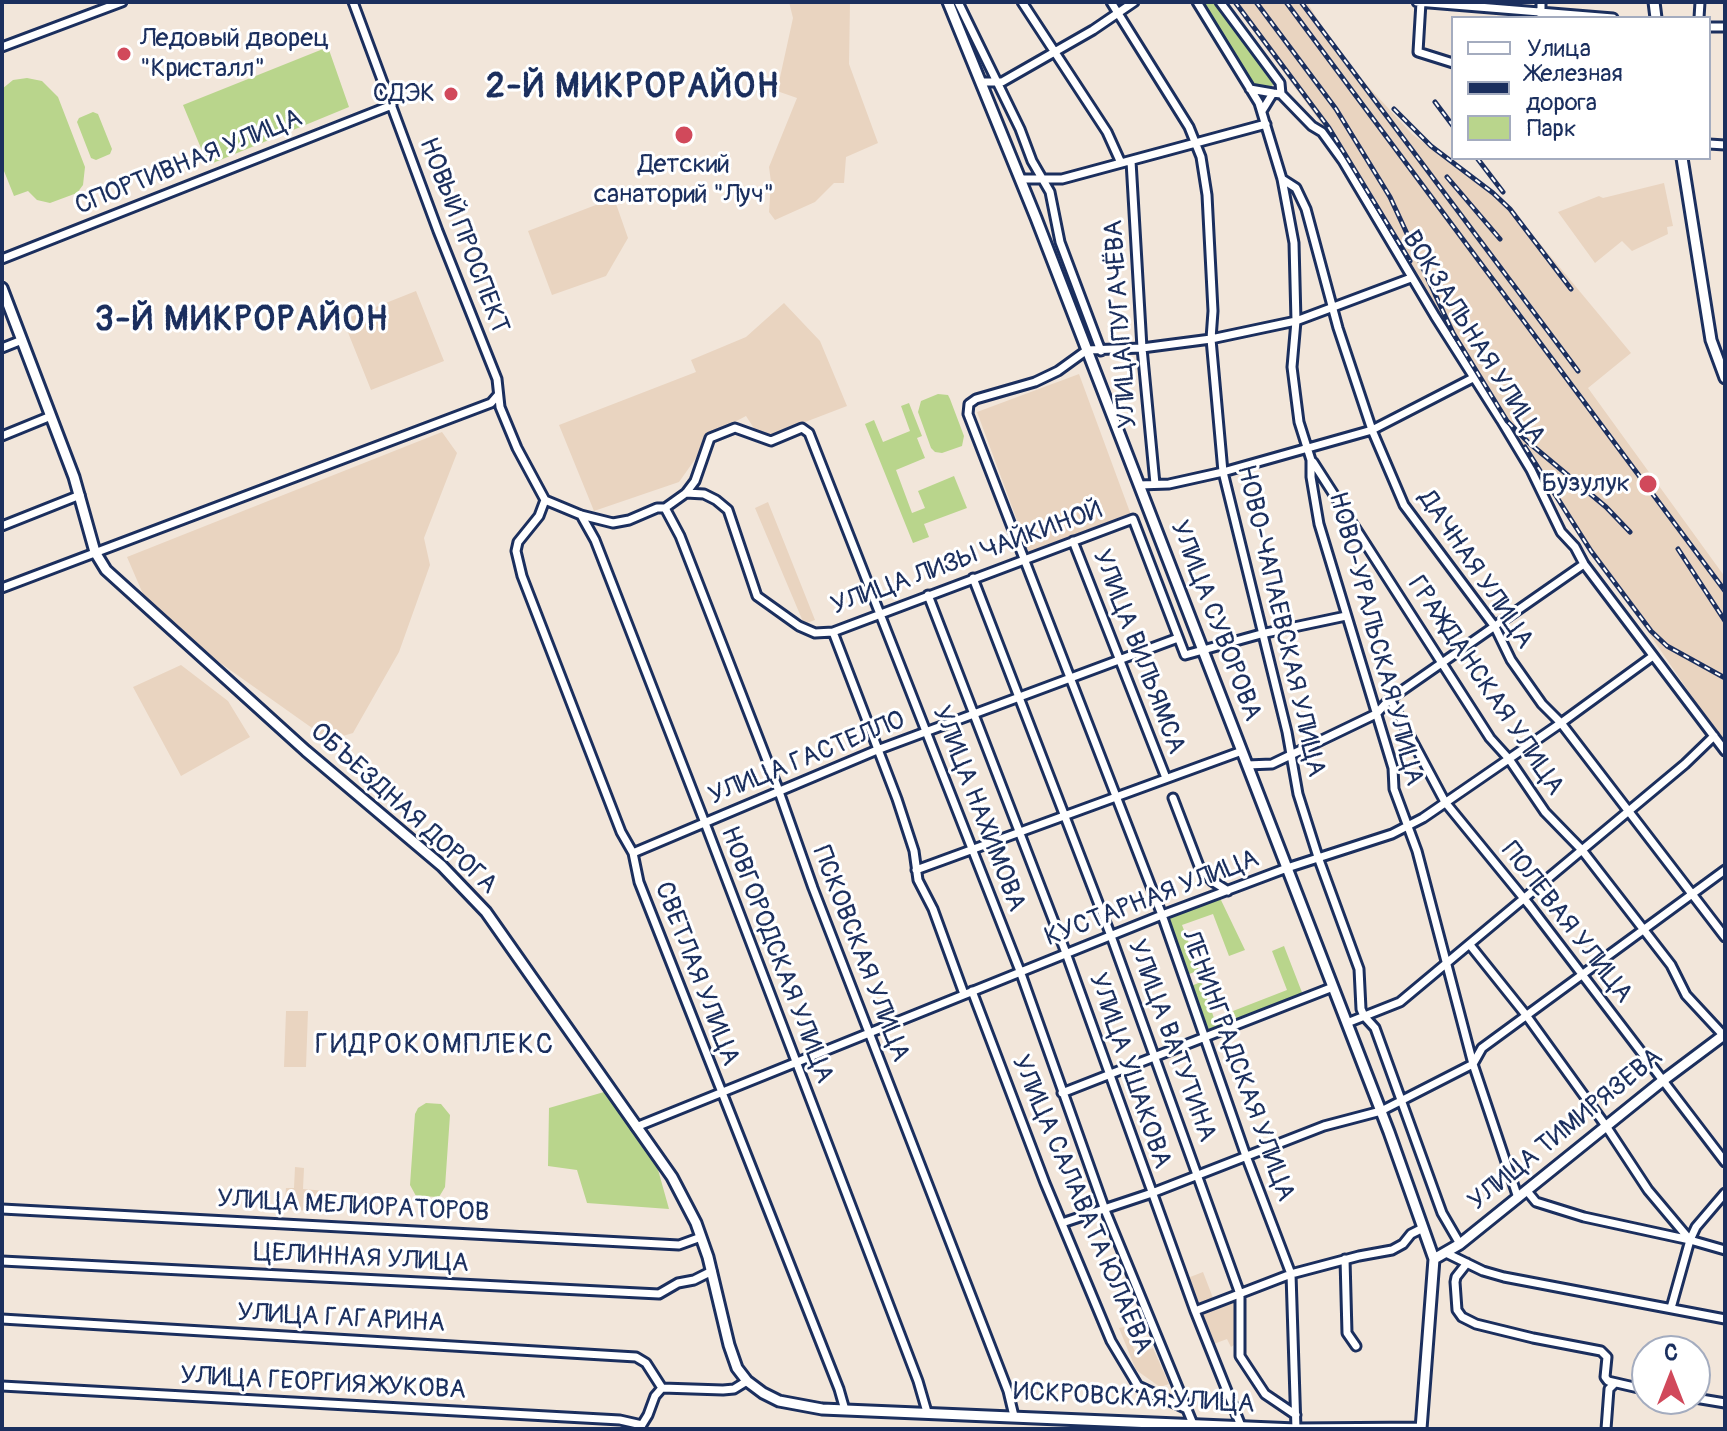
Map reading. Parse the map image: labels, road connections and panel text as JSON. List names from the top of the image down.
{
  "streets": {
    "main road": [
      "УЛИЦА СУВОРОВА",
      "ОБЪЕЗДНАЯ ДОРОГА",
      "УЛИЦА ТИМИРЯЗЕВА",
      "ИСКРОВСКАЯ УЛИЦА"
    ],
    "street": [
      "СПОРТИВНАЯ УЛИЦА",
      "НОВЫЙ ПРОСПЕКТ",
      "УЛИЦА ПУГАЧЁВА",
      "ВОКЗАЛЬНАЯ УЛИЦА",
      "УЛИЦА ЛИЗЫ ЧАЙКИНОЙ",
      "ДАЧНАЯ УЛИЦА",
      "НОВО-ЧАПАЕВСКАЯ УЛИЦА",
      "НОВО-УРАЛЬСКАЯ УЛИЦА",
      "УЛИЦА ВИЛЬЯМСА",
      "ГРАЖДАНСКАЯ УЛИЦА",
      "УЛИЦА ГАСТЕЛЛО",
      "УЛИЦА НАХИМОВА",
      "КУСТАРНАЯ УЛИЦА",
      "ПОЛЕВАЯ УЛИЦА",
      "ПСКОВСКАЯ УЛИЦА",
      "НОВГОРОДСКАЯ УЛИЦА",
      "СВЕТЛАЯ УЛИЦА",
      "УЛИЦА ВАТУТИНА",
      "ЛЕНИНГРАДСКАЯ УЛИЦА",
      "УЛИЦА УШАКОВА",
      "УЛИЦА САЛАВАТА ЮЛАЕВА",
      "УЛИЦА МЕЛИОРАТОРОВ",
      "ЦЕЛИННАЯ УЛИЦА",
      "УЛИЦА ГАГАРИНА",
      "УЛИЦА ГЕОРГИЯ ЖУКОВА"
    ]
  },
  "crossings": [
    ["СПОРТИВНАЯ УЛИЦА", "НОВЫЙ ПРОСПЕКТ"],
    ["НОВЫЙ ПРОСПЕКТ", "СВЕТЛАЯ УЛИЦА"],
    ["ВОКЗАЛЬНАЯ УЛИЦА", "КУСТАРНАЯ УЛИЦА"],
    ["УЛИЦА ЛИЗЫ ЧАЙКИНОЙ", "УЛИЦА ВИЛЬЯМСА"],
    ["УЛИЦА ЛИЗЫ ЧАЙКИНОЙ", "УЛИЦА ГАСТЕЛЛО"],
    ["УЛИЦА ЛИЗЫ ЧАЙКИНОЙ", "УЛИЦА НАХИМОВА"],
    ["УЛИЦА ЛИЗЫ ЧАЙКИНОЙ", "УЛИЦА ВАТУТИНА"],
    ["УЛИЦА ЛИЗЫ ЧАЙКИНОЙ", "ЛЕНИНГРАДСКАЯ УЛИЦА"],
    ["УЛИЦА ЛИЗЫ ЧАЙКИНОЙ", "УЛИЦА УШАКОВА"],
    ["УЛИЦА ЛИЗЫ ЧАЙКИНОЙ", "УЛИЦА САЛАВАТА ЮЛАЕВА"],
    ["ДАЧНАЯ УЛИЦА", "НОВО-УРАЛЬСКАЯ УЛИЦА"],
    ["ДАЧНАЯ УЛИЦА", "КУСТАРНАЯ УЛИЦА"],
    ["УЛИЦА СУВОРОВА", "КУСТАРНАЯ УЛИЦА"],
    ["УЛИЦА СУВОРОВА", "ЛЕНИНГРАДСКАЯ УЛИЦА"],
    ["УЛИЦА СУВОРОВА", "УЛИЦА ТИМИРЯЗЕВА"],
    ["НОВО-ЧАПАЕВСКАЯ УЛИЦА", "КУСТАРНАЯ УЛИЦА"],
    ["НОВО-ЧАПАЕВСКАЯ УЛИЦА", "УЛИЦА ТИМИРЯЗЕВА"],
    ["НОВО-УРАЛЬСКАЯ УЛИЦА", "ГРАЖДАНСКАЯ УЛИЦА"],
    ["НОВО-УРАЛЬСКАЯ УЛИЦА", "КУСТАРНАЯ УЛИЦА"],
    ["НОВО-УРАЛЬСКАЯ УЛИЦА", "УЛИЦА ТИМИРЯЗЕВА"],
    ["УЛИЦА ВИЛЬЯМСА", "УЛИЦА ГАСТЕЛЛО"],
    ["ГРАЖДАНСКАЯ УЛИЦА", "КУСТАРНАЯ УЛИЦА"],
    ["ГРАЖДАНСКАЯ УЛИЦА", "УЛИЦА ТИМИРЯЗЕВА"],
    ["УЛИЦА ГАСТЕЛЛО", "УЛИЦА НАХИМОВА"],
    ["УЛИЦА ГАСТЕЛЛО", "ПСКОВСКАЯ УЛИЦА"],
    ["УЛИЦА ГАСТЕЛЛО", "НОВГОРОДСКАЯ УЛИЦА"],
    ["УЛИЦА ГАСТЕЛЛО", "СВЕТЛАЯ УЛИЦА"],
    ["УЛИЦА ГАСТЕЛЛО", "УЛИЦА ВАТУТИНА"],
    ["УЛИЦА ГАСТЕЛЛО", "ЛЕНИНГРАДСКАЯ УЛИЦА"],
    ["УЛИЦА ГАСТЕЛЛО", "УЛИЦА УШАКОВА"],
    ["УЛИЦА ГАСТЕЛЛО", "УЛИЦА САЛАВАТА ЮЛАЕВА"],
    ["ОБЪЕЗДНАЯ ДОРОГА", "КУСТАРНАЯ УЛИЦА"],
    ["ОБЪЕЗДНАЯ ДОРОГА", "УЛИЦА МЕЛИОРАТОРОВ"],
    ["ОБЪЕЗДНАЯ ДОРОГА", "ЦЕЛИННАЯ УЛИЦА"],
    ["УЛИЦА НАХИМОВА", "КУСТАРНАЯ УЛИЦА"],
    ["УЛИЦА НАХИМОВА", "УЛИЦА САЛАВАТА ЮЛАЕВА"],
    ["УЛИЦА НАХИМОВА", "ИСКРОВСКАЯ УЛИЦА"],
    ["КУСТАРНАЯ УЛИЦА", "ПОЛЕВАЯ УЛИЦА"],
    ["КУСТАРНАЯ УЛИЦА", "ПСКОВСКАЯ УЛИЦА"],
    ["КУСТАРНАЯ УЛИЦА", "НОВГОРОДСКАЯ УЛИЦА"],
    ["КУСТАРНАЯ УЛИЦА", "СВЕТЛАЯ УЛИЦА"],
    ["КУСТАРНАЯ УЛИЦА", "УЛИЦА ВАТУТИНА"],
    ["КУСТАРНАЯ УЛИЦА", "ЛЕНИНГРАДСКАЯ УЛИЦА"],
    ["КУСТАРНАЯ УЛИЦА", "УЛИЦА УШАКОВА"],
    ["КУСТАРНАЯ УЛИЦА", "УЛИЦА САЛАВАТА ЮЛАЕВА"],
    ["ПОЛЕВАЯ УЛИЦА", "УЛИЦА ТИМИРЯЗЕВА"],
    ["ПСКОВСКАЯ УЛИЦА", "ИСКРОВСКАЯ УЛИЦА"],
    ["НОВГОРОДСКАЯ УЛИЦА", "ИСКРОВСКАЯ УЛИЦА"],
    ["СВЕТЛАЯ УЛИЦА", "ИСКРОВСКАЯ УЛИЦА"],
    ["УЛИЦА ВАТУТИНА", "ЛЕНИНГРАДСКАЯ УЛИЦА"],
    ["ЛЕНИНГРАДСКАЯ УЛИЦА", "ИСКРОВСКАЯ УЛИЦА"],
    ["УЛИЦА УШАКОВА", "ИСКРОВСКАЯ УЛИЦА"]
  ],
  "districts": ["2-Й МИКРОРАЙОН", "3-Й МИКРОРАЙОН", "ГИДРОКОМПЛЕКС"],
  "places": [
    "Ледовый дворец \"Кристалл\"",
    "СДЭК",
    "Детский санаторий \"Луч\"",
    "Бузулук"
  ],
  "legend": ["Улица", "Железная дорога", "Парк"],
  "north": "top"
}
